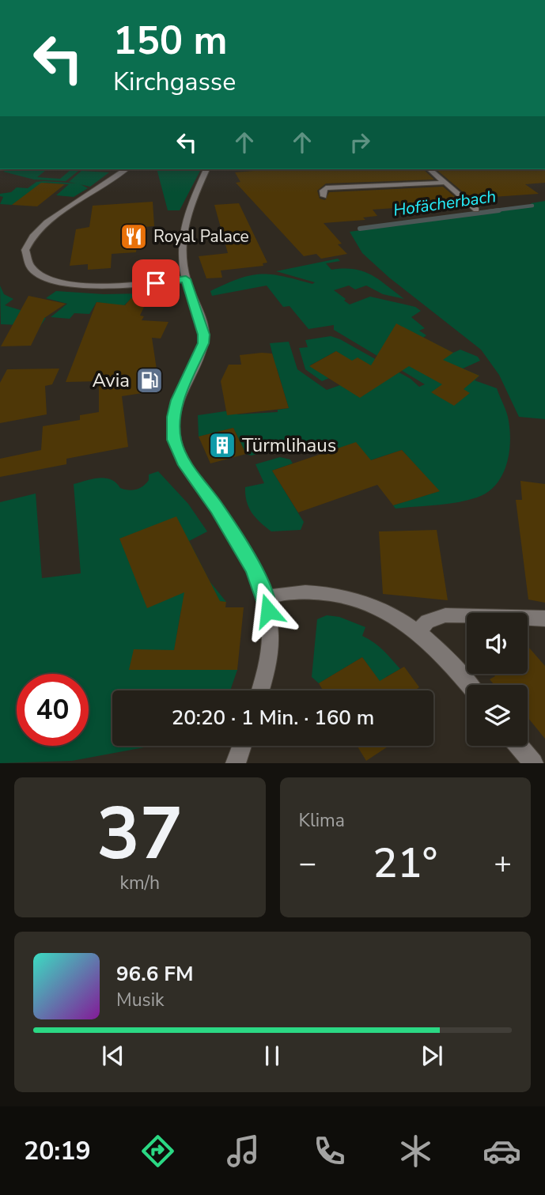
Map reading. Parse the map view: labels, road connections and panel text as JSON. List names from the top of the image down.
{
  "water": ["Hofächerbach"],
  "places": {
    "restaurant": ["Royal Palace"],
    "fuel station": ["Avia"],
    "building": ["Türmlihaus"]
  },
  "page": {
    "turn": ["150 m", "Kirchgasse"],
    "limit": "40",
    "trip": "20:20 · 1 Min. · 160 m",
    "tile": [
      ["37", "km/h"],
      "Klima"
    ],
    "heat": ["−", "21°", "+"],
    "song": ["96.6 FM", "Musik"],
    "tabs": "20:19"
  }
}
